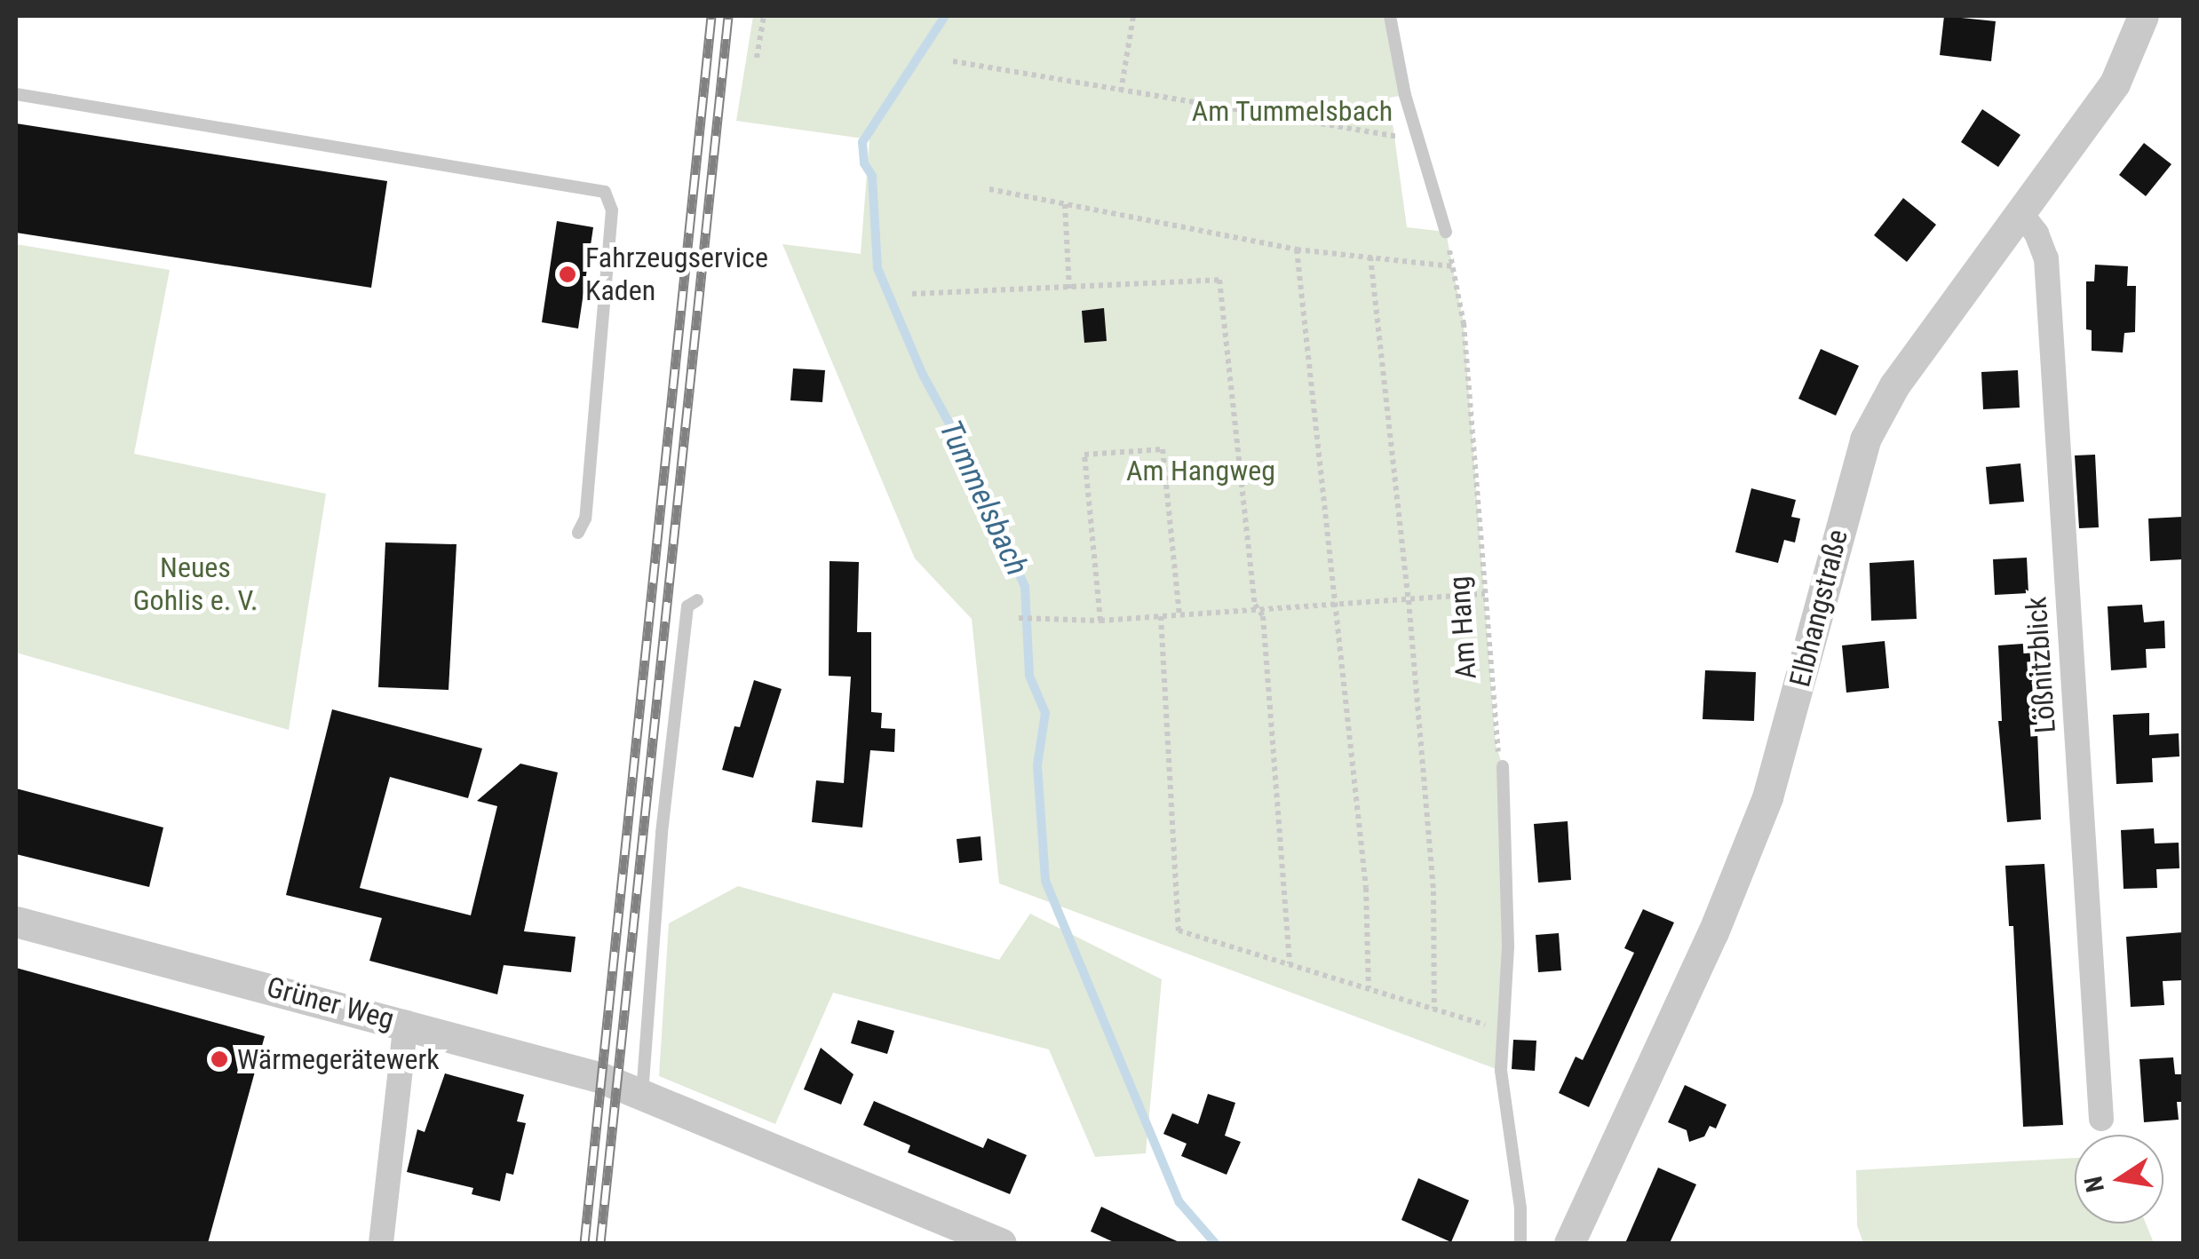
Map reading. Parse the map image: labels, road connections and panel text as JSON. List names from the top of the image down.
{
  "streets": {
    "street": ["Elbhangstraße", "Lößnitzblick", "Grüner Weg"],
    "path": ["Am Hang"]
  },
  "crossings": [
    ["Elbhangstraße", "Lößnitzblick"]
  ],
  "water": ["Tummelsbach"],
  "parks": ["Am Tummelsbach", "Am Hangweg", "Neues Gohlis e. V."],
  "places": ["Fahrzeugservice Kaden", "Wärmegerätewerk"],
  "north": "left"
}
